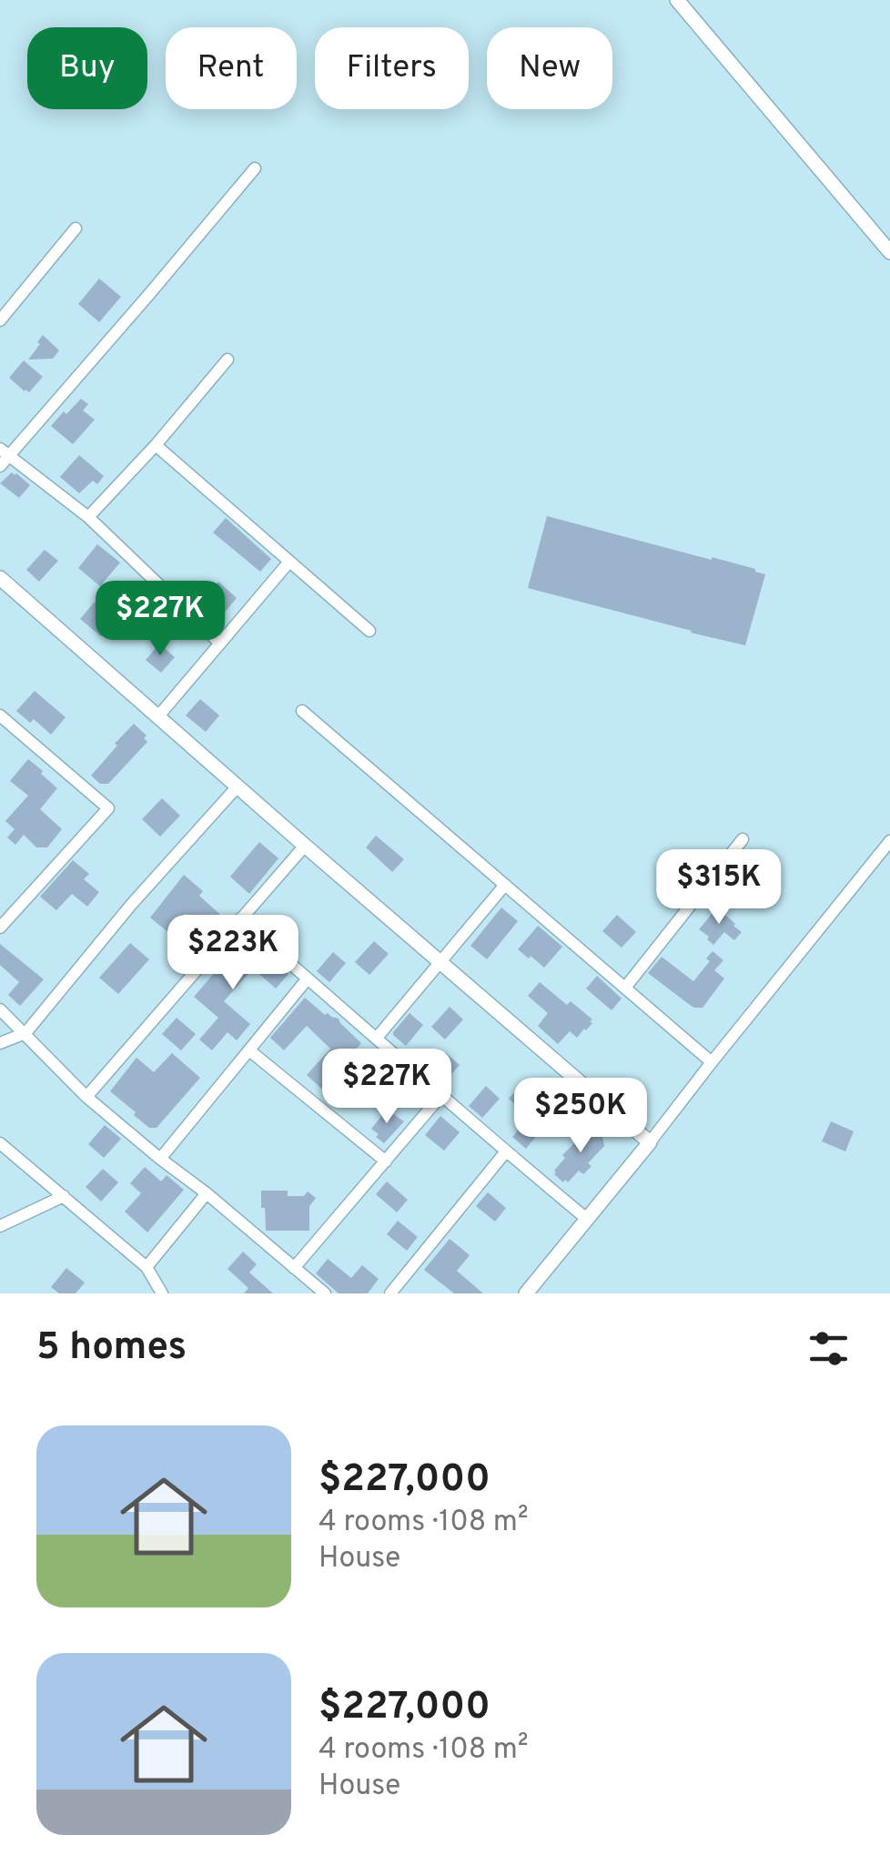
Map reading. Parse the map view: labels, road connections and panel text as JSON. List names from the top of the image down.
{
  "page": {
    "chip": [
      "Buy",
      "Rent",
      "Filters",
      "New"
    ],
    "price": [
      "$227K",
      "$315K",
      "$223K",
      "$227K",
      "$250K"
    ],
    "heading": "5 homes",
    "list": [
      {
        "name": "$227,000",
        "note": "4 rooms · 108 m² · House"
      },
      {
        "name": "$227,000",
        "note": "4 rooms · 108 m² · House"
      }
    ]
  }
}
